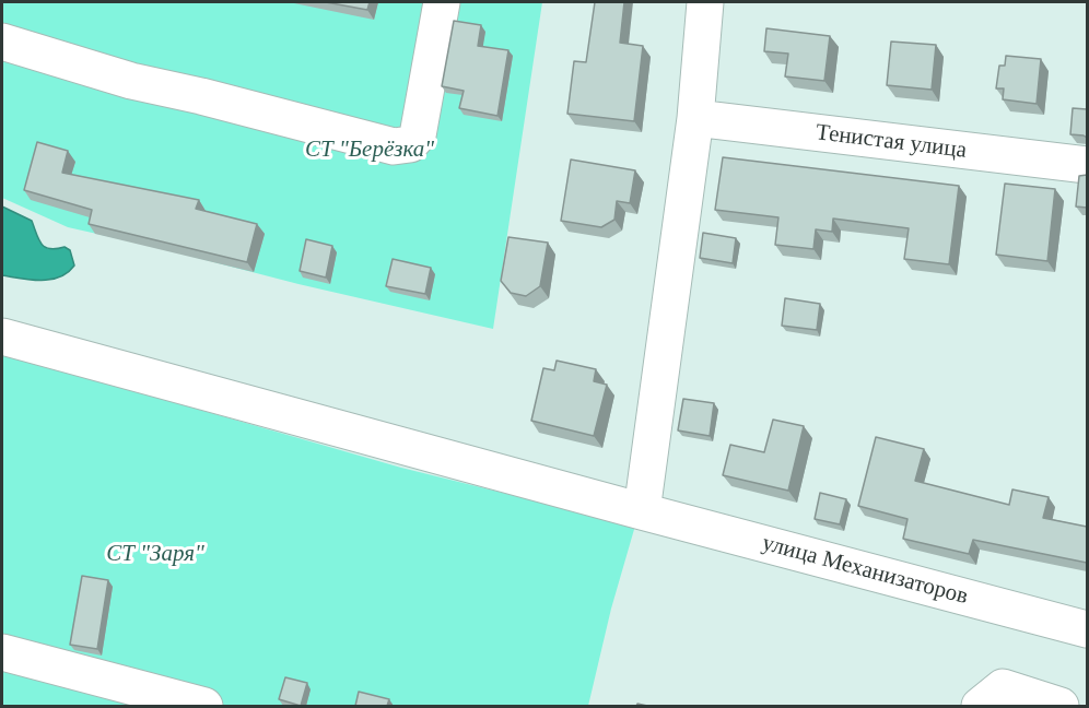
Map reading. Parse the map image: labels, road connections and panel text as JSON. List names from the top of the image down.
{
  "streets": {
    "street": ["Тенистая улица", "улица Механизаторов"]
  },
  "parks": ["СТ \"Берёзка\"", "СТ \"Заря\""]
}
